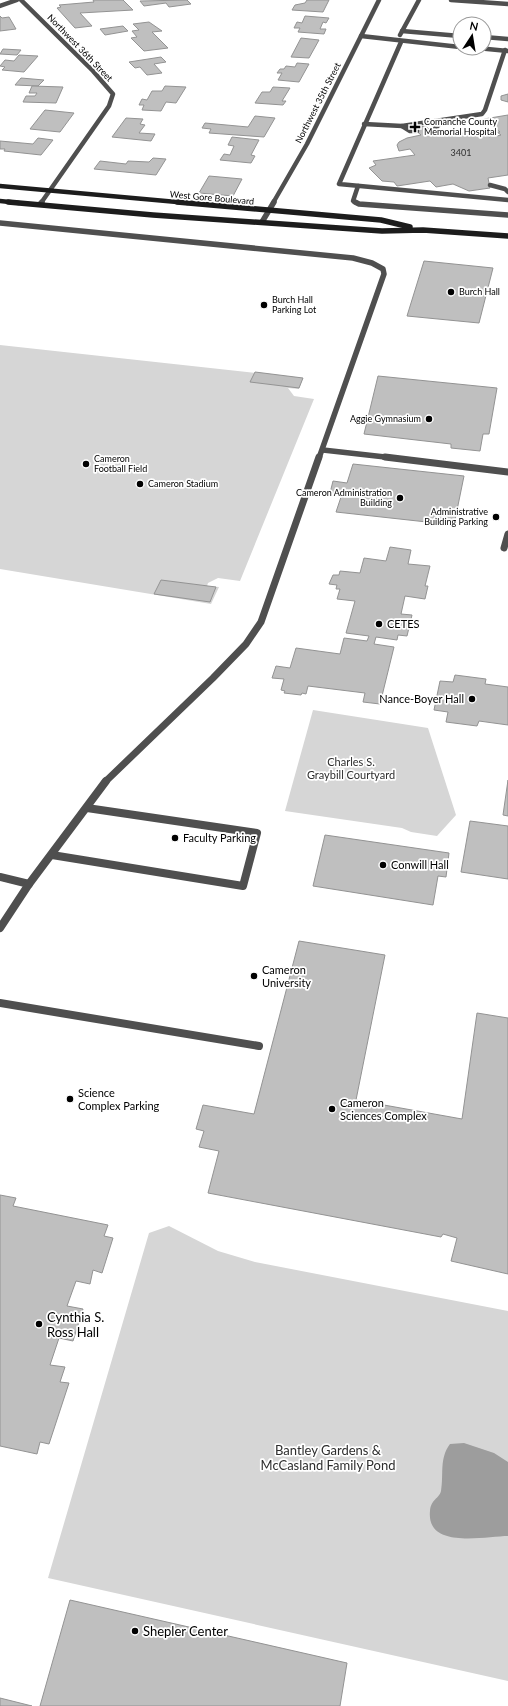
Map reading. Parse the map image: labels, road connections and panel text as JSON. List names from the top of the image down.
{
  "streets": {
    "main road": ["West Gore Boulevard"],
    "street": ["Northwest 36th Street", "Northwest 35th Street"]
  },
  "crossings": [
    ["Northwest 36th Street", "West Gore Boulevard"],
    ["Northwest 35th Street", "West Gore Boulevard"]
  ],
  "parks": ["Charles S. Graybill Courtyard", "Bantley Gardens & McCasland Family Pond"],
  "places": {
    "health": ["Comanche County Memorial Hospital"],
    "other": [
      "Burch Hall",
      "Burch Hall Parking Lot",
      "Aggie Gymnasium",
      "Cameron Football Field",
      "Cameron Stadium",
      "Cameron Administration Building",
      "Administrative Building Parking",
      "CETES",
      "Nance-Boyer Hall",
      "Faculty Parking",
      "Conwill Hall",
      "Cameron University",
      "Science Complex Parking",
      "Cameron Sciences Complex",
      "Cynthia S. Ross Hall",
      "Shepler Center"
    ]
  },
  "house_numbers": ["3401"],
  "north": "top"
}
